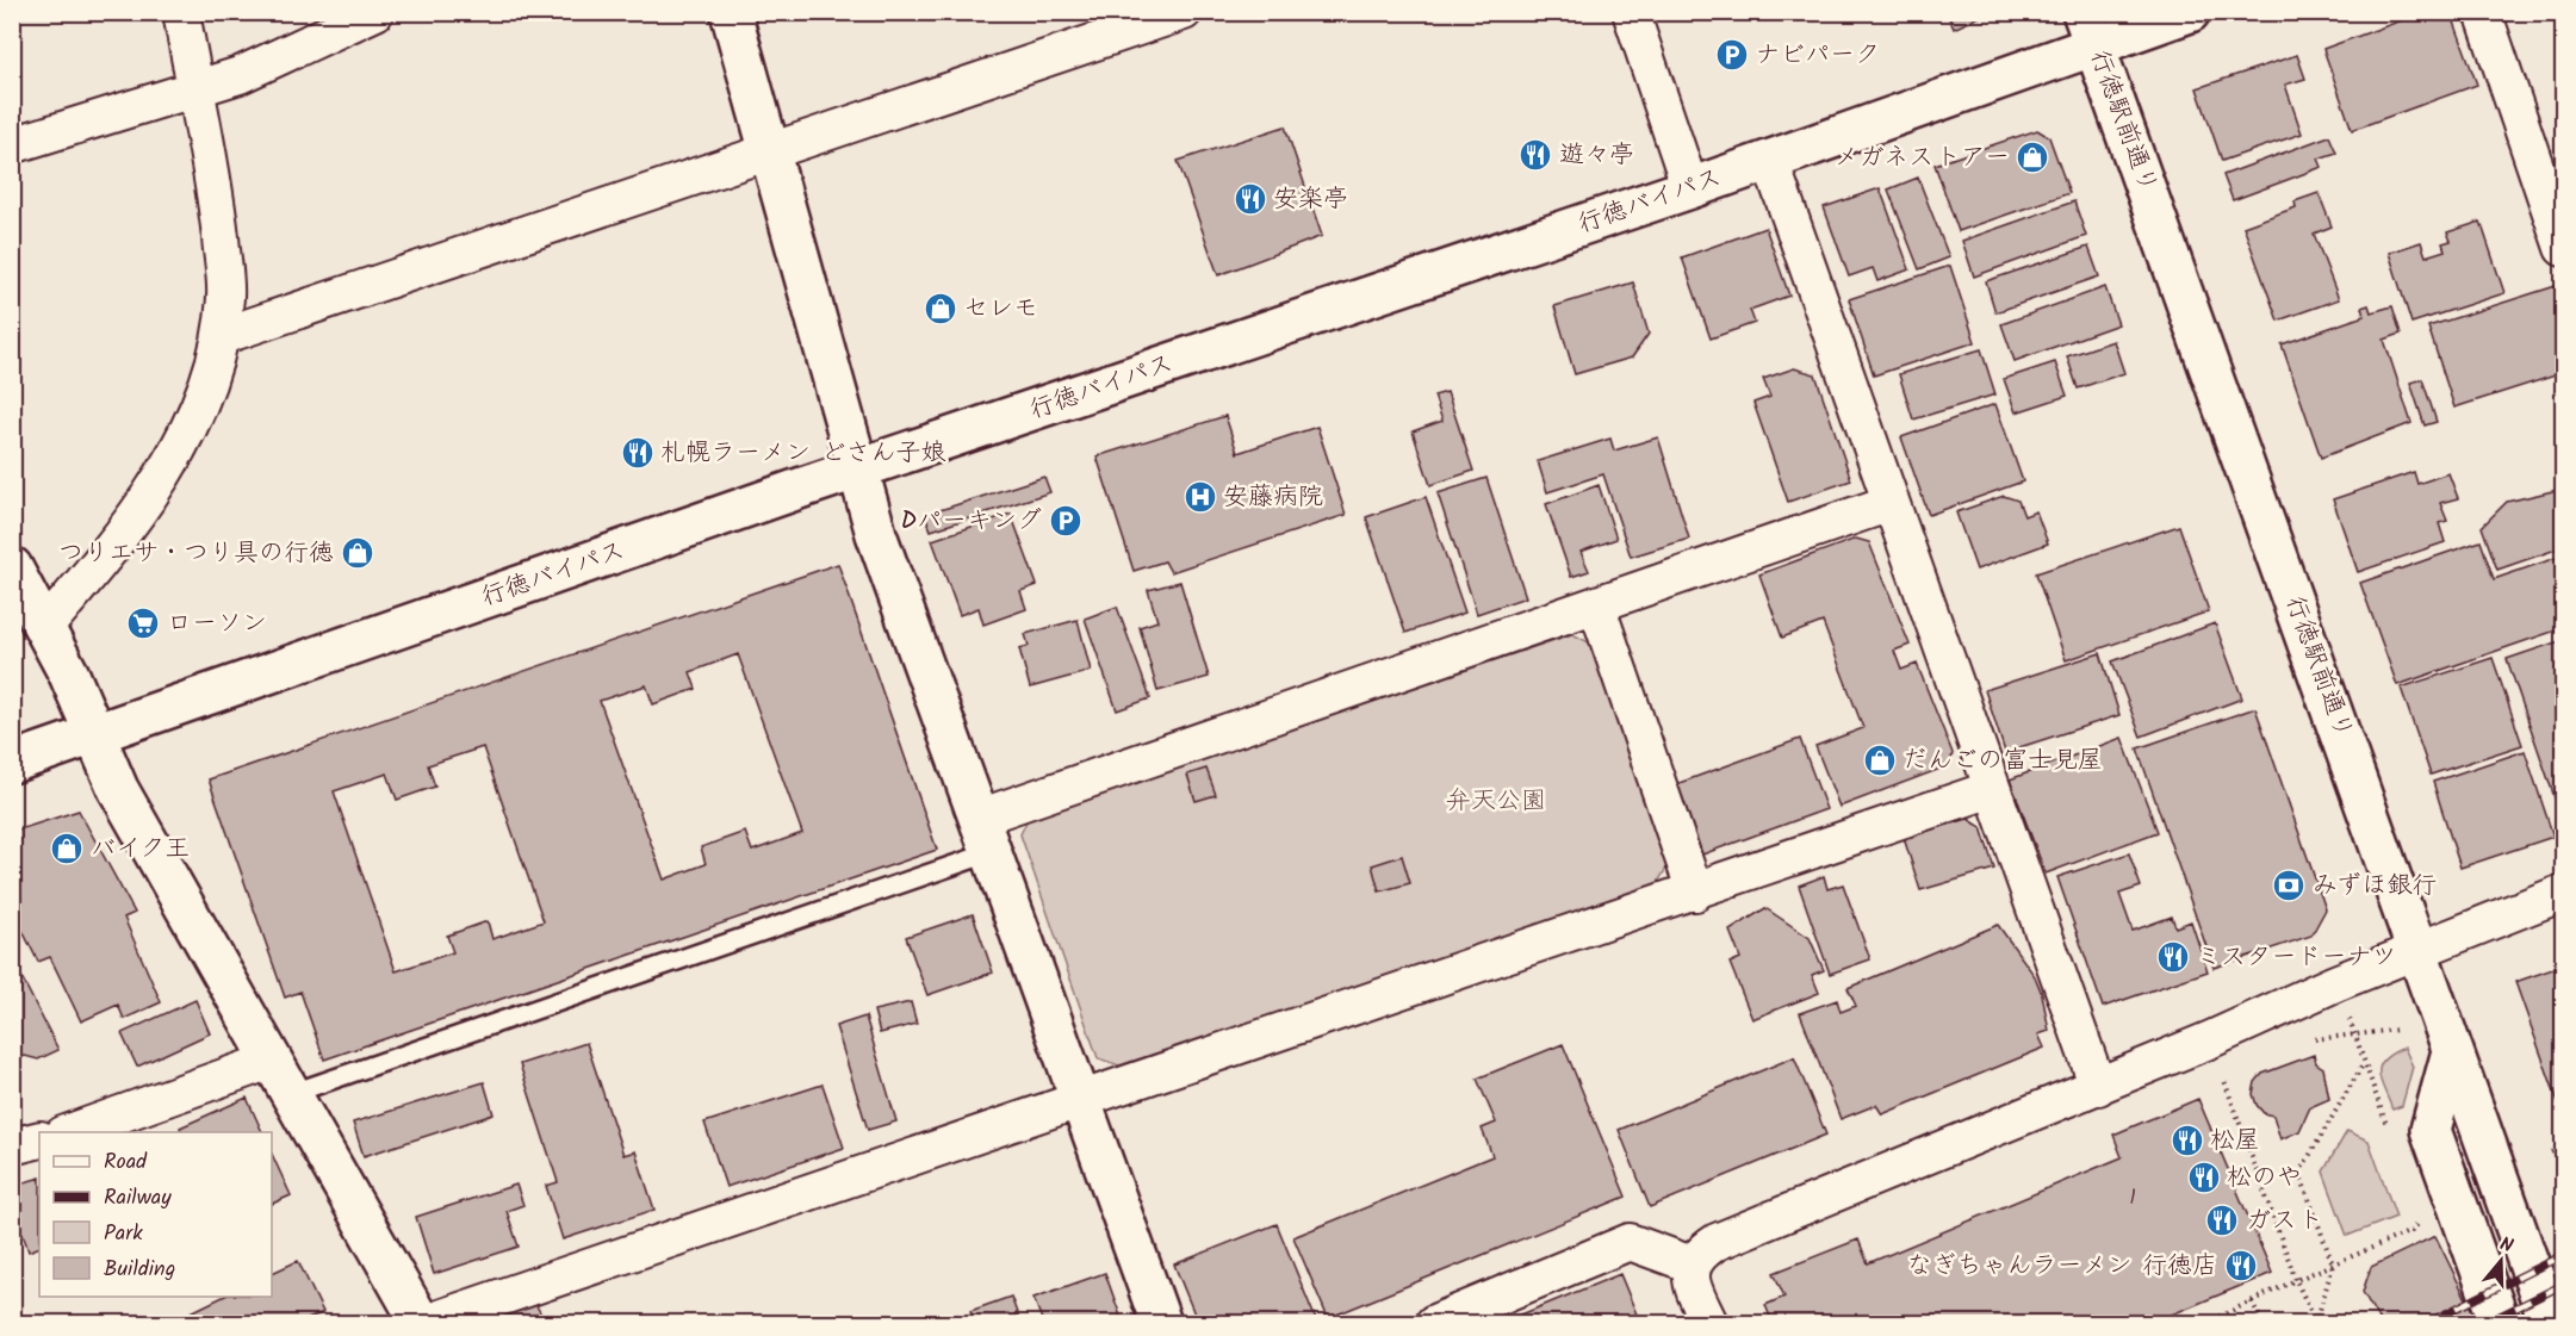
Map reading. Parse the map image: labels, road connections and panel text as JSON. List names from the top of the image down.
{
  "streets": {
    "street": ["行徳駅前通り", "行徳バイパス"]
  },
  "crossings": [
    ["行徳駅前通り", "行徳バイパス"]
  ],
  "parks": ["弁天公園"],
  "places": {
    "parking": ["ナビパーク", "Dパーキング"],
    "restaurant": [
      "遊々亭",
      "安楽亭",
      "札幌ラーメン どさん子娘",
      "ミスタードーナツ",
      "松屋",
      "松のや",
      "ガスト",
      "なぎちゃんラーメン 行徳店"
    ],
    "shop": [
      "メガネストアー",
      "セレモ",
      "つりエサ・つり具の行徳",
      "だんごの富士見屋",
      "バイク王"
    ],
    "hospital": ["安藤病院"],
    "supermarket": ["ローソン"],
    "bank": ["みずほ銀行"]
  },
  "house_numbers": ["1"],
  "legend": [
    "Road",
    "Railway",
    "Park",
    "Building"
  ],
  "north": "top"
}
